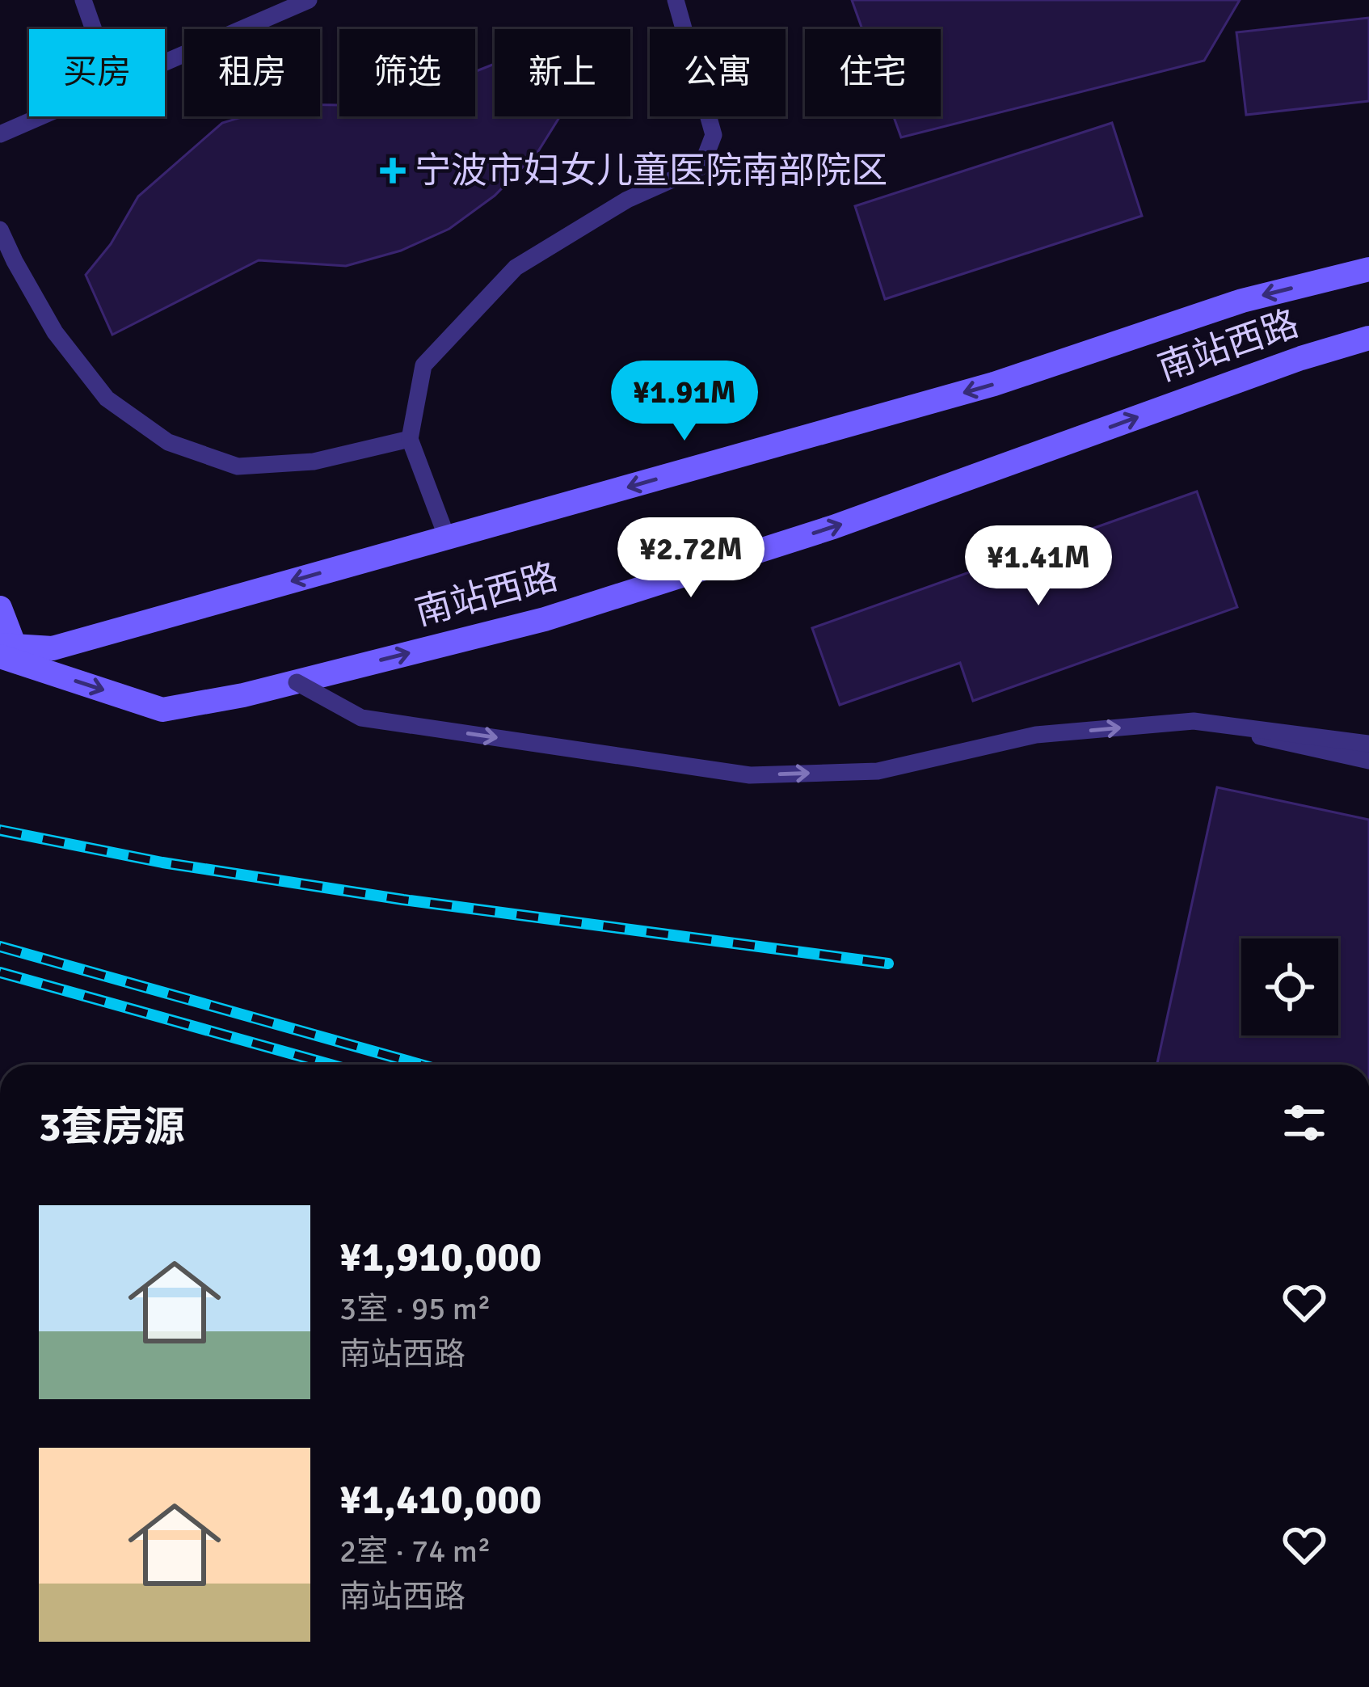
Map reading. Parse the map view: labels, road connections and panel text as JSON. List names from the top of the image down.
{
  "streets": {
    "main road": ["南站西路"]
  },
  "places": {
    "health": ["宁波市妇女儿童医院南部院区"]
  },
  "page": {
    "chip": [
      "买房",
      "租房",
      "筛选",
      "新上",
      "公寓",
      "住宅"
    ],
    "price": ["¥1.91M", "¥2.72M", "¥1.41M"],
    "heading": "3套房源",
    "list": [
      {
        "name": "¥1,910,000",
        "note": "3室 · 95 m² · 南站西路"
      },
      {
        "name": "¥1,410,000",
        "note": "2室 · 74 m² · 南站西路"
      }
    ]
  }
}
